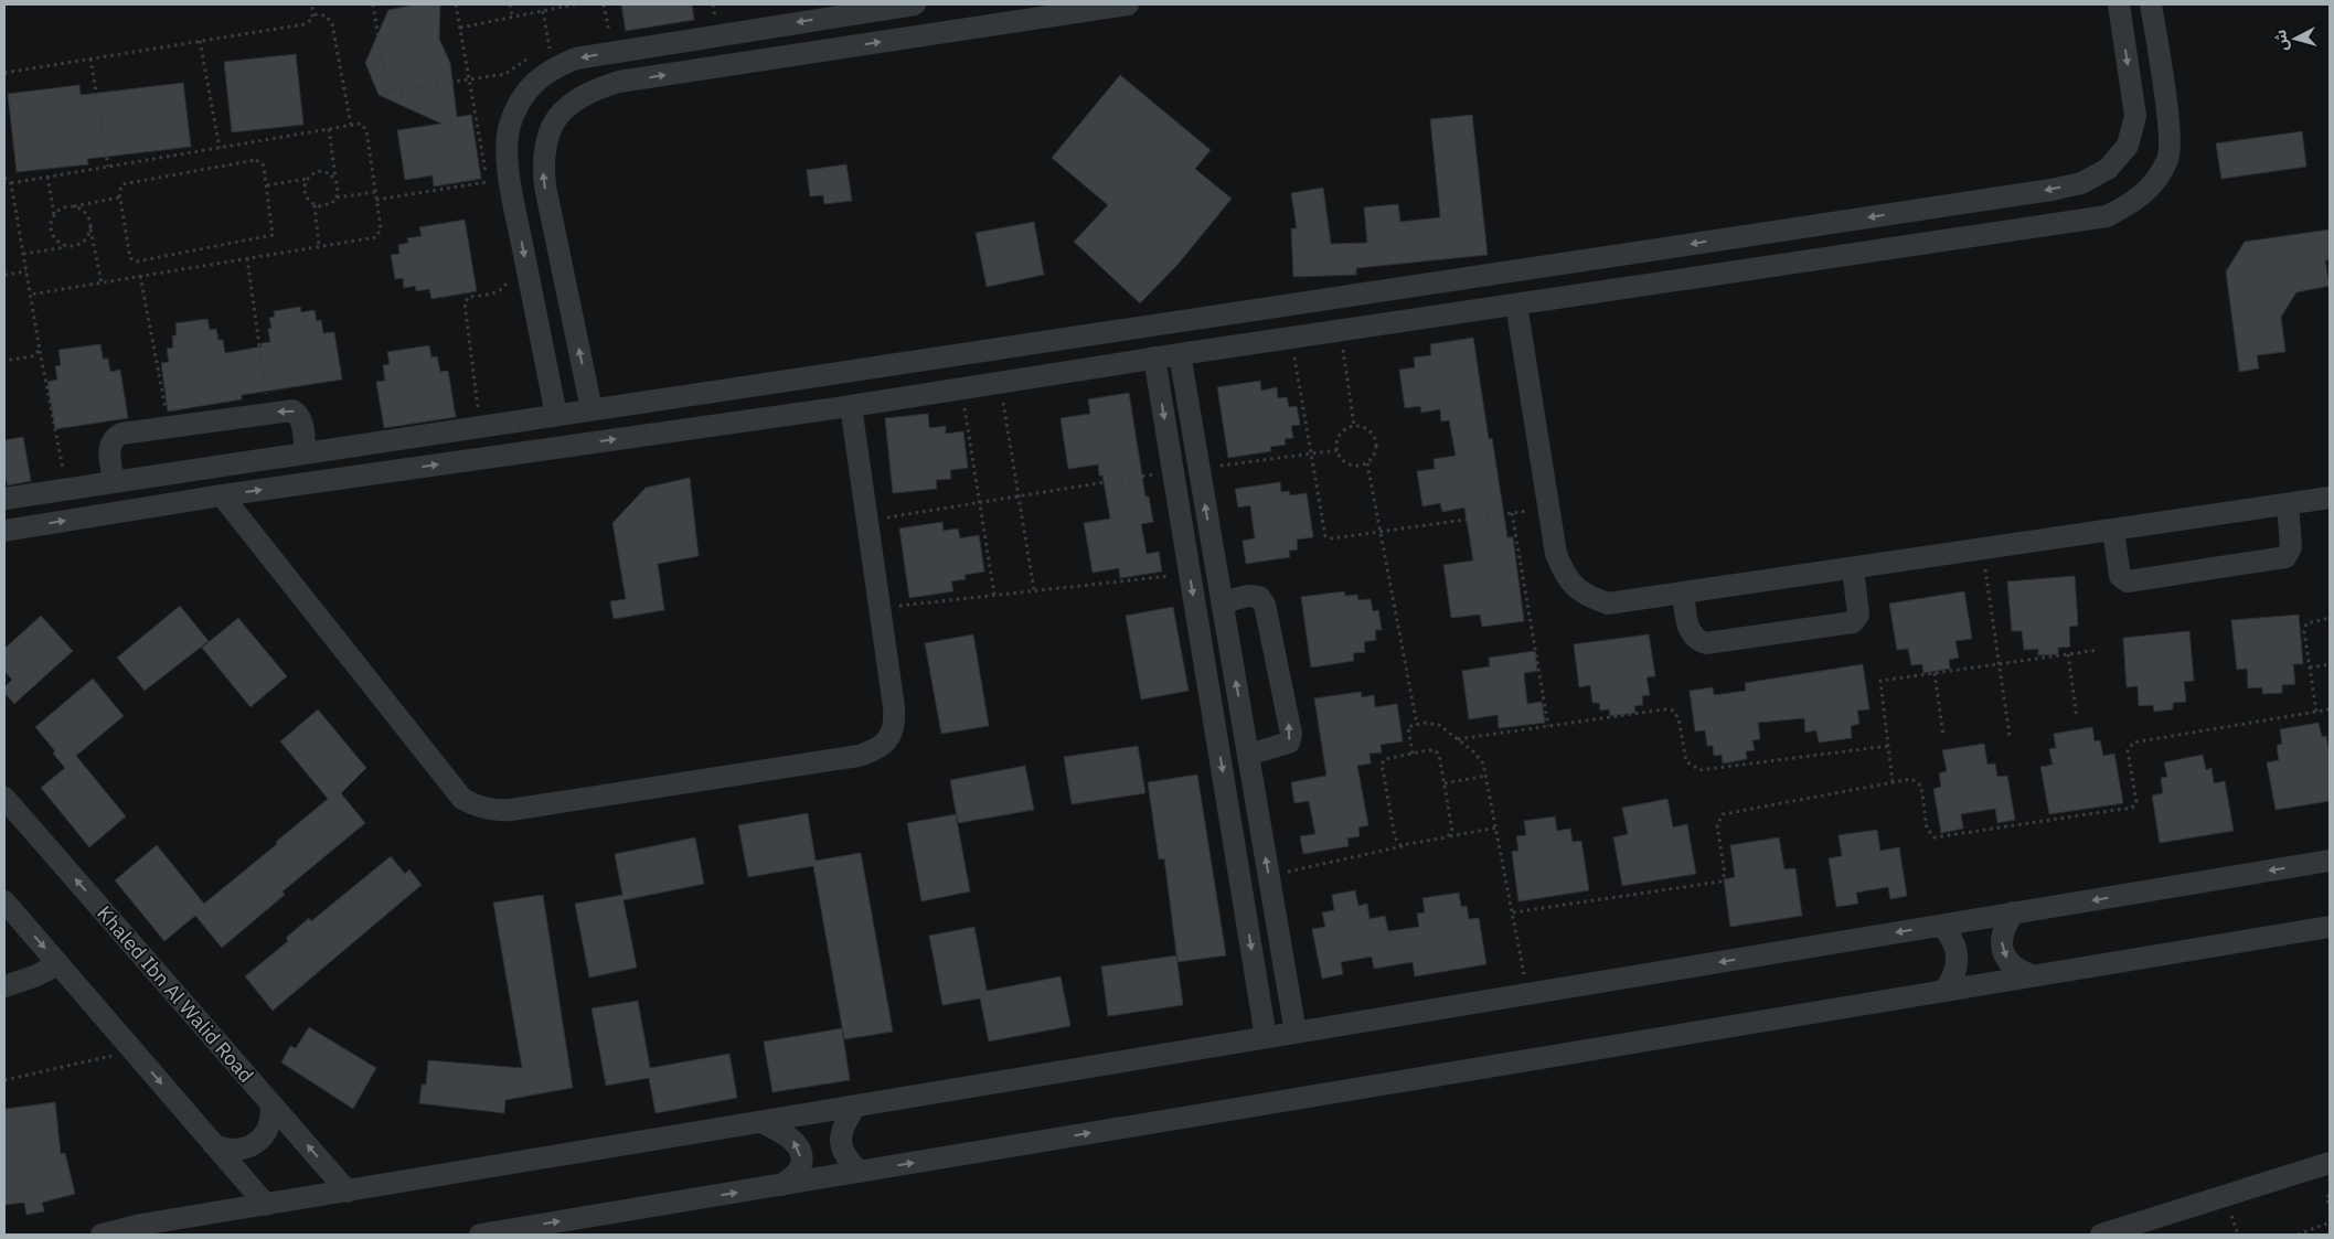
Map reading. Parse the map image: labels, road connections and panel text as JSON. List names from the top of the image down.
{
  "streets": {
    "street": ["Khaled Ibn Al Walid Road"]
  },
  "north": "left"
}
